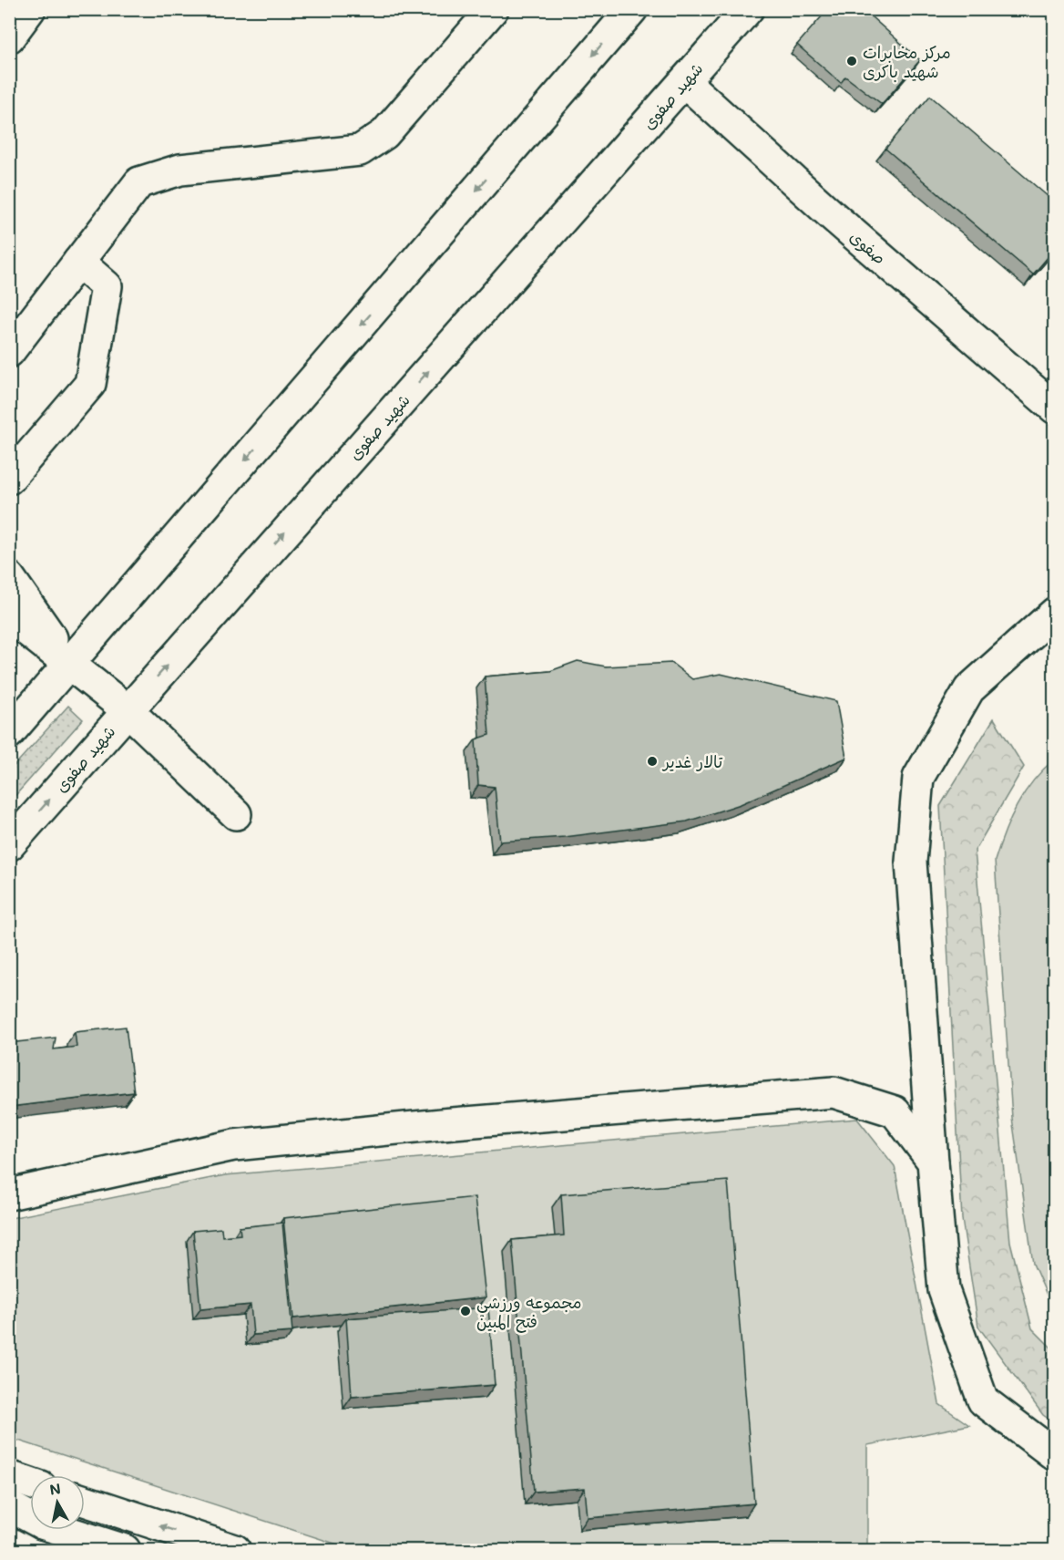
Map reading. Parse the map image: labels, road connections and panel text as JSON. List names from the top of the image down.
{
  "streets": {
    "main road": ["شهید صفوی", "صفوی"]
  },
  "crossings": [
    ["شهید صفوی", "صفوی"]
  ],
  "places": ["مرکز مخابرات شهید باکری", "تالار غدیر", "مجموعه ورزشي فتح المبين"],
  "north": "top"
}
